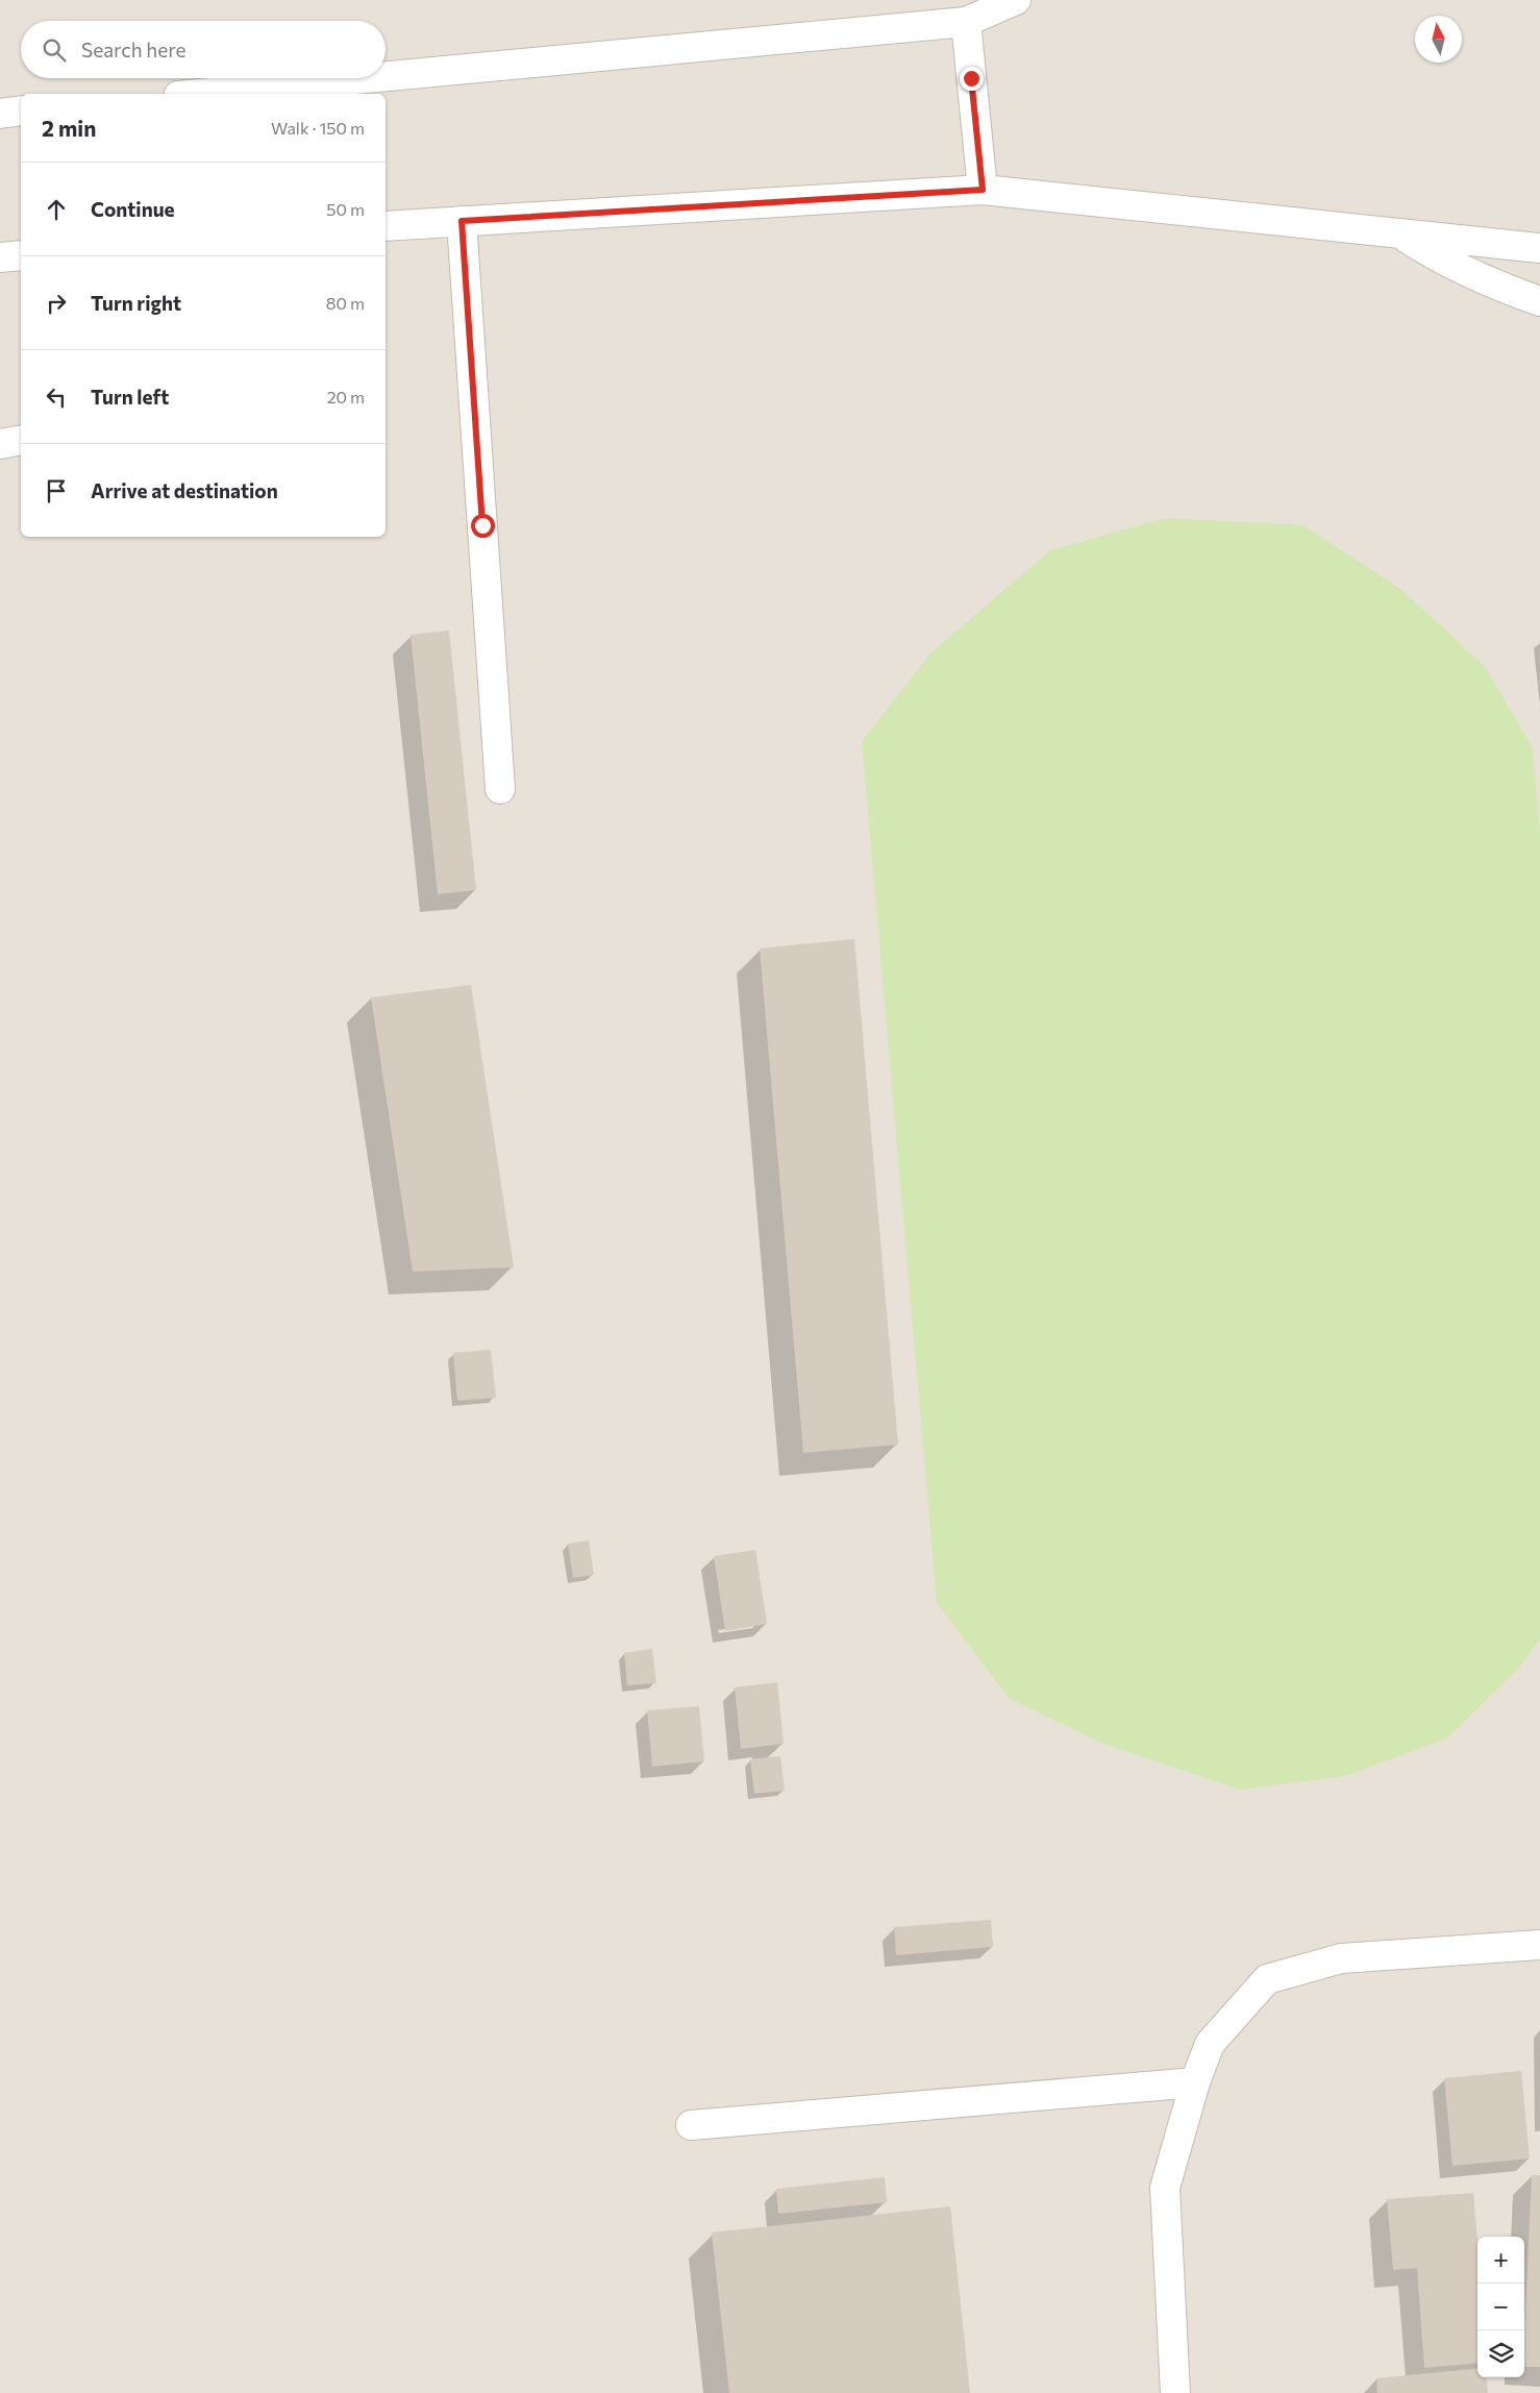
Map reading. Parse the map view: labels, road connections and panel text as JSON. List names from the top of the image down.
{
  "north": "top",
  "page": {
    "search": "Search here",
    "heading": ["2 min", "Walk · 150 m"],
    "list": [
      ["Continue", "50 m"],
      ["Turn right", "80 m"],
      ["Turn left", "20 m"],
      "Arrive at destination"
    ],
    "map_buttons": ["+", "−"]
  }
}
